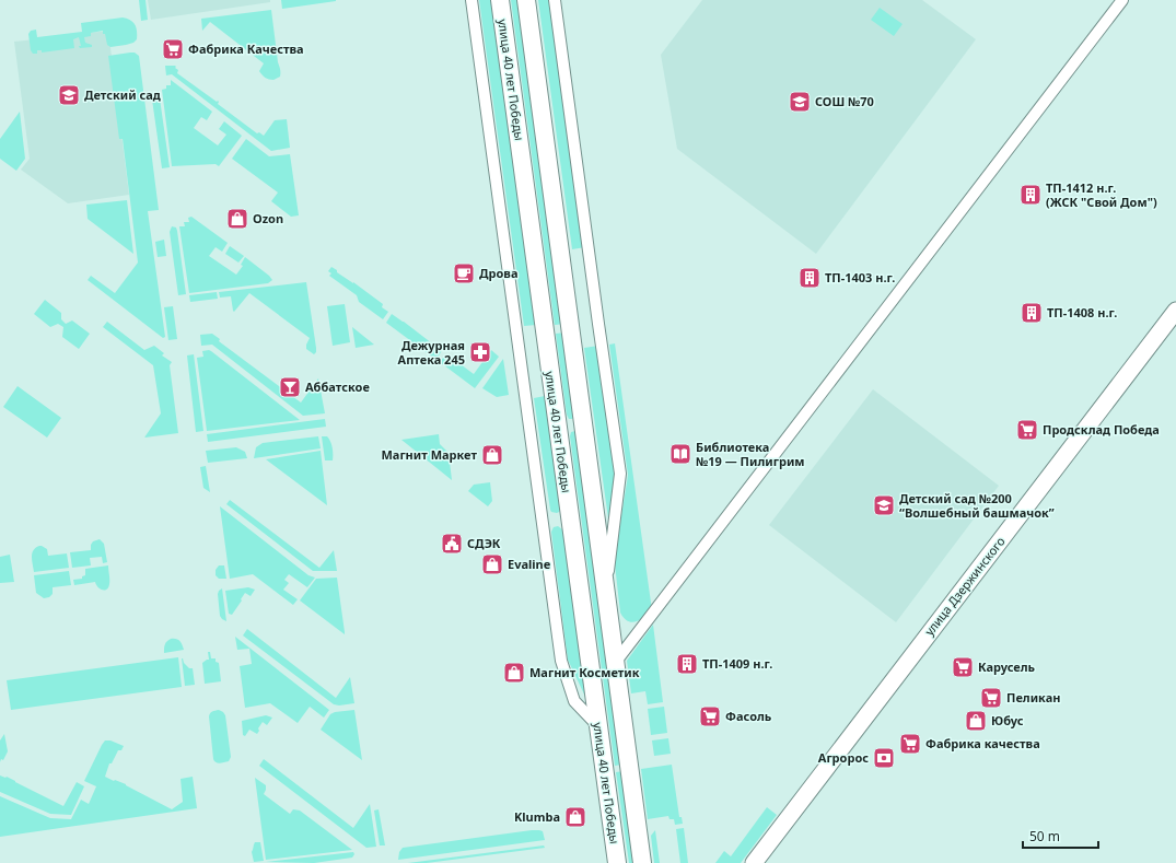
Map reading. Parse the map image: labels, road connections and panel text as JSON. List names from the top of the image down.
{
  "streets": {
    "main road": ["улица 40 лет Победы", "улица Дзержинского"]
  },
  "places": {
    "supermarket": [
      "Фабрика Качества",
      "Продсклад Победа",
      "Карусель",
      "Пеликан",
      "Фасоль",
      "Фабрика качества"
    ],
    "school or university": ["Детский сад", "СОШ №70", "Детский сад №200 “Волшебный башмачок”"],
    "building": [
      "ТП-1412 н.г. (ЖСК \"Свой Дом\")",
      "ТП-1403 н.г.",
      "ТП-1408 н.г.",
      "ТП-1409 н.г."
    ],
    "shop": [
      "Ozon",
      "Магнит Маркет",
      "Evaline",
      "Магнит Косметик",
      "Юбус",
      "Klumba"
    ],
    "cafe": ["Дрова"],
    "pharmacy": ["Дежурная Аптека 245"],
    "bar": ["Аббатское"],
    "library": ["Библиотека №19 — Пилигрим"],
    "public building": ["СДЭК"],
    "bank": ["Агророс"]
  },
  "scale_bar": "50 m"
}
